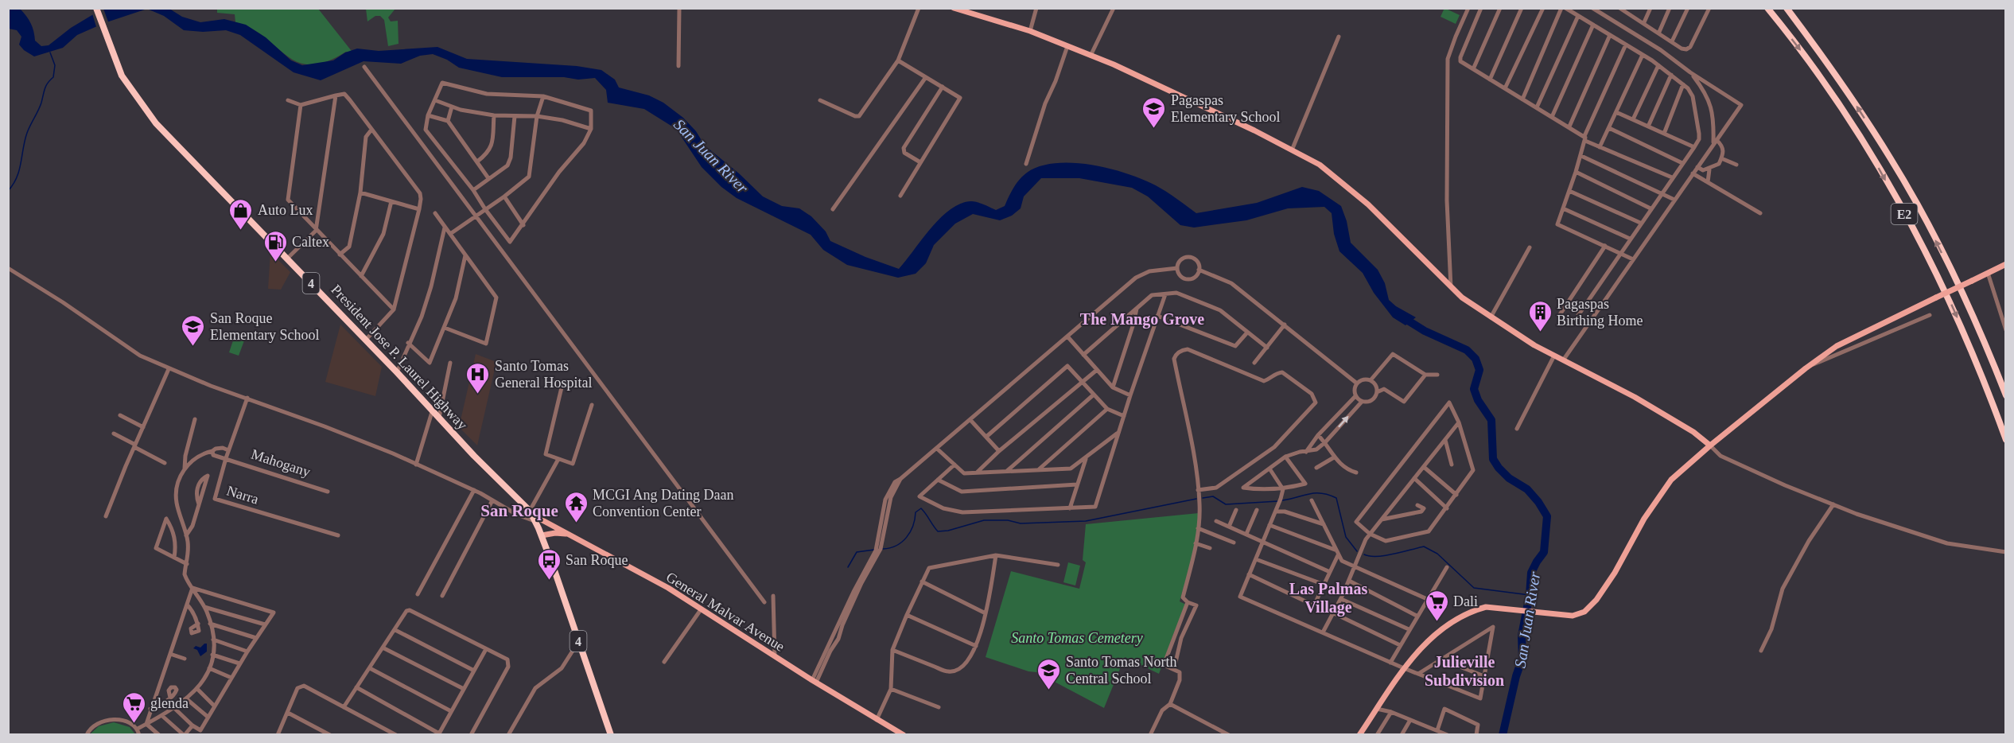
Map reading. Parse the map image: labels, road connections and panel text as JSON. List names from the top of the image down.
{
  "streets": {
    "highway": ["E2", "4", "President Jose P. Laurel Highway"],
    "main road": ["General Malvar Avenue"],
    "street": ["Mahogany", "Narra"]
  },
  "crossings": [
    ["President Jose P. Laurel Highway", "General Malvar Avenue"],
    ["Mahogany", "Narra"]
  ],
  "districts": [
    "The Mango Grove",
    "San Roque",
    "Las Palmas Village",
    "Julieville Subdivision"
  ],
  "water": ["San Juan River"],
  "parks": ["Santo Tomas Cemetery"],
  "places": {
    "school or university": ["Pagaspas Elementary School", "San Roque Elementary School", "Santo Tomas North Central School"],
    "shop": ["Auto Lux"],
    "fuel station": ["Caltex"],
    "building": ["Pagaspas Birthing Home"],
    "hospital": ["Santo Tomas General Hospital"],
    "temple": ["MCGI Ang Dating Daan Convention Center"],
    "bus stop": ["San Roque"],
    "supermarket": ["Dali", "glenda"]
  }
}
